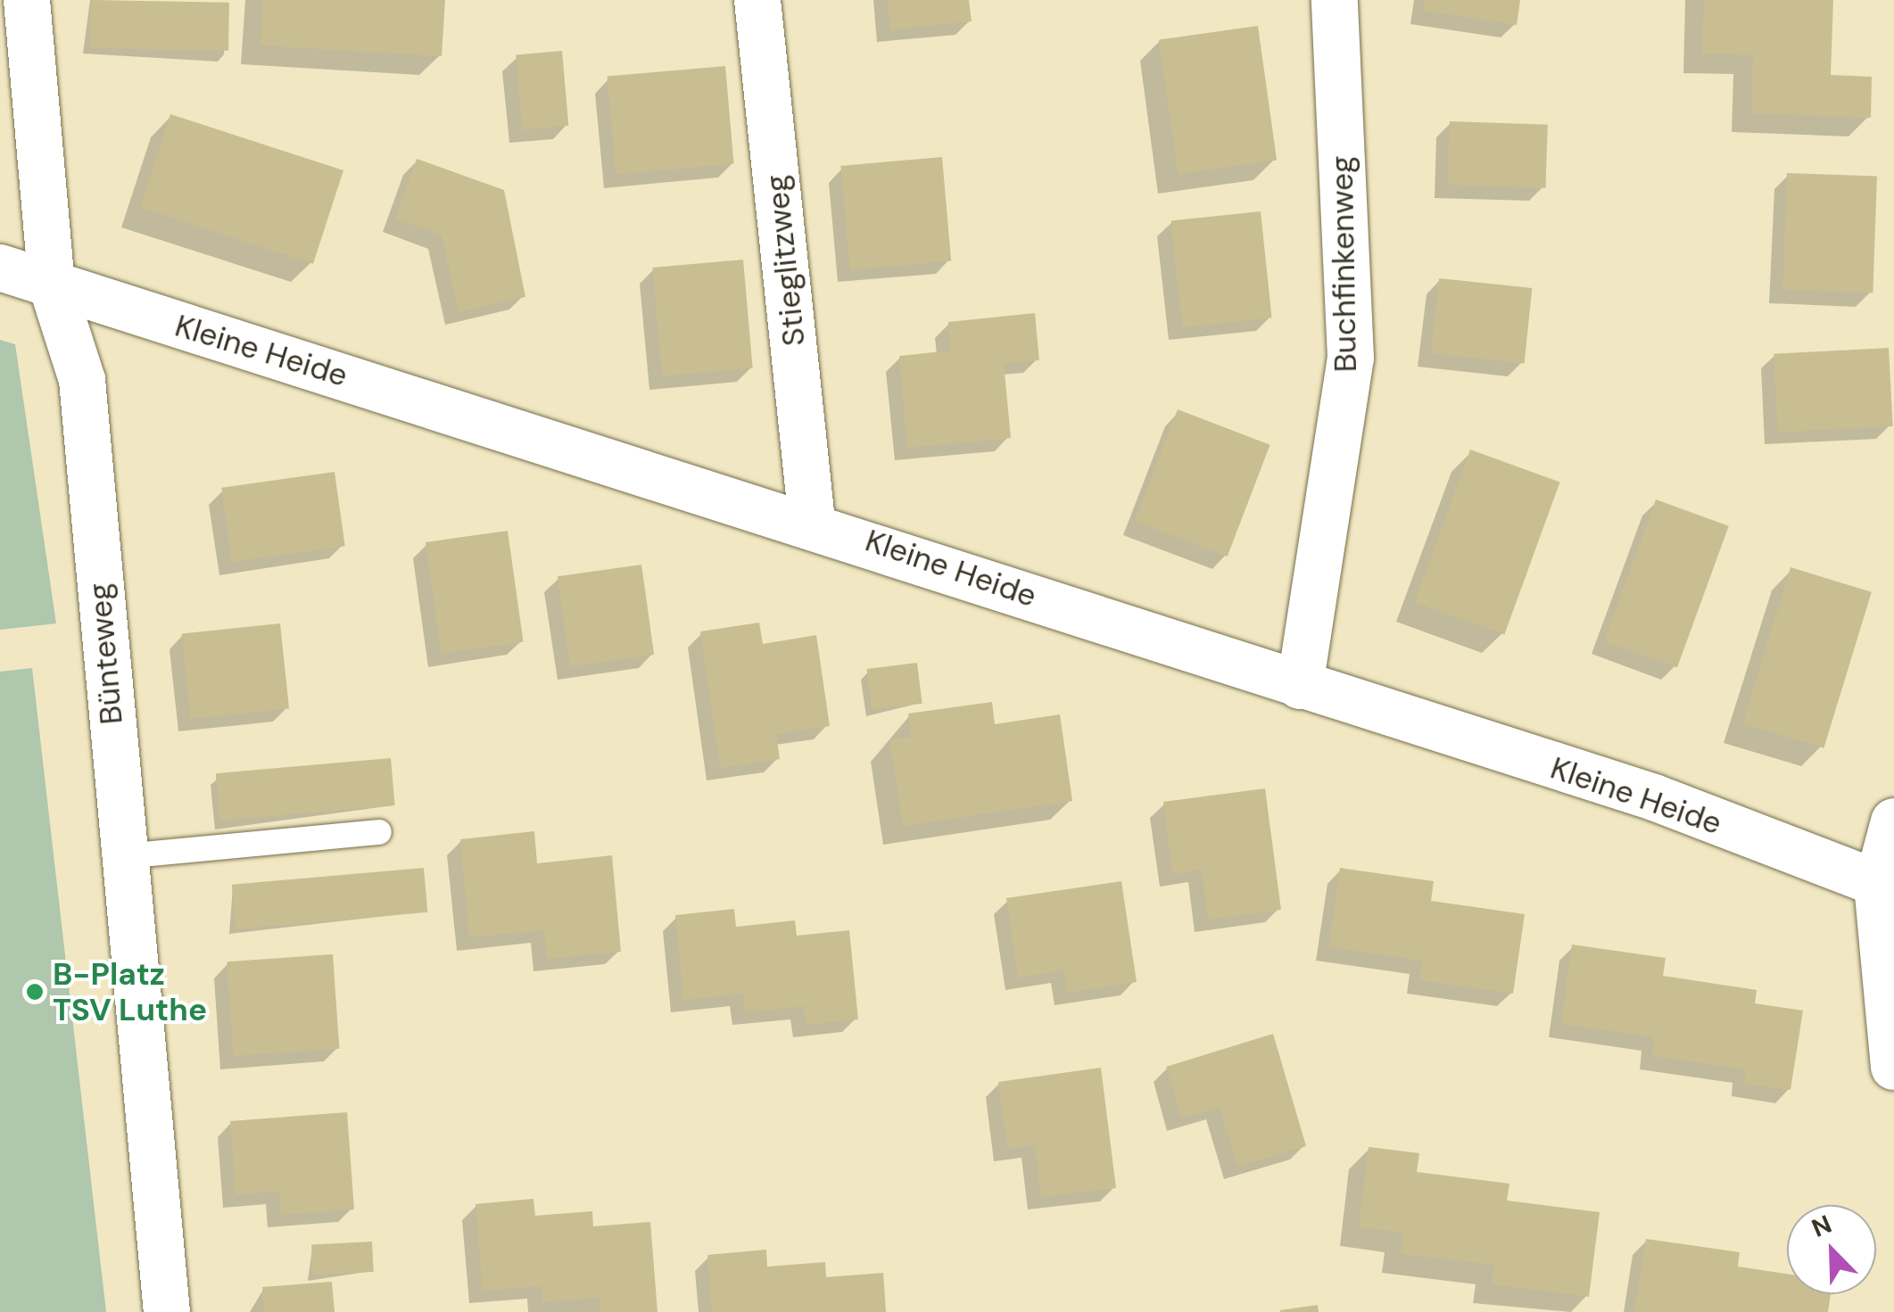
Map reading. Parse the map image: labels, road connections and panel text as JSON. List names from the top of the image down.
{
  "streets": {
    "street": [
      "Stieglitzweg",
      "Buchfinkenweg",
      "Kleine Heide",
      "Bünteweg"
    ]
  },
  "crossings": [
    ["Stieglitzweg", "Kleine Heide"],
    ["Buchfinkenweg", "Kleine Heide"],
    ["Kleine Heide", "Bünteweg"]
  ],
  "places": ["B-Platz TSV Luthe"],
  "north": "top left"
}
